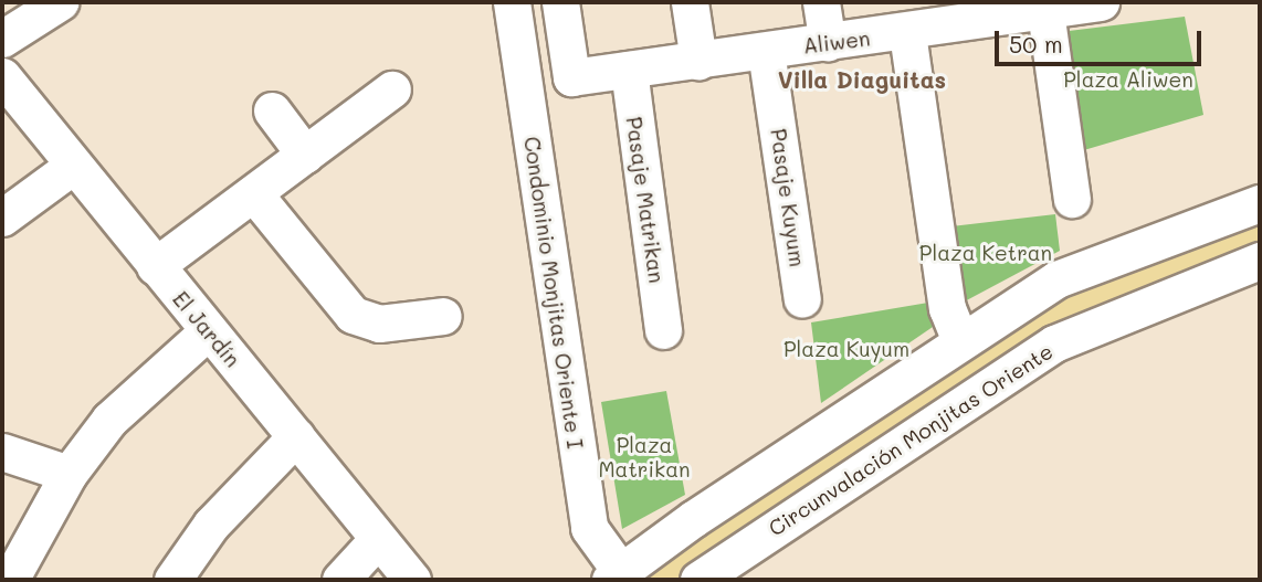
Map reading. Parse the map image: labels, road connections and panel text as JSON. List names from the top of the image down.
{
  "streets": {
    "street": [
      "Aliwen",
      "Pasaje Kuyum",
      "Pasaje Matrikan",
      "Condominio Monjitas Oriente I",
      "El Jardín",
      "Circunvalación Monjitas Oriente"
    ]
  },
  "crossings": [
    ["Aliwen", "Pasaje Kuyum"],
    ["Aliwen", "Pasaje Matrikan"]
  ],
  "districts": ["Villa Diaguitas"],
  "parks": [
    "Plaza Aliwen",
    "Plaza Ketran",
    "Plaza Kuyum",
    "Plaza Matrikan"
  ],
  "scale_bar": "50 m"
}
